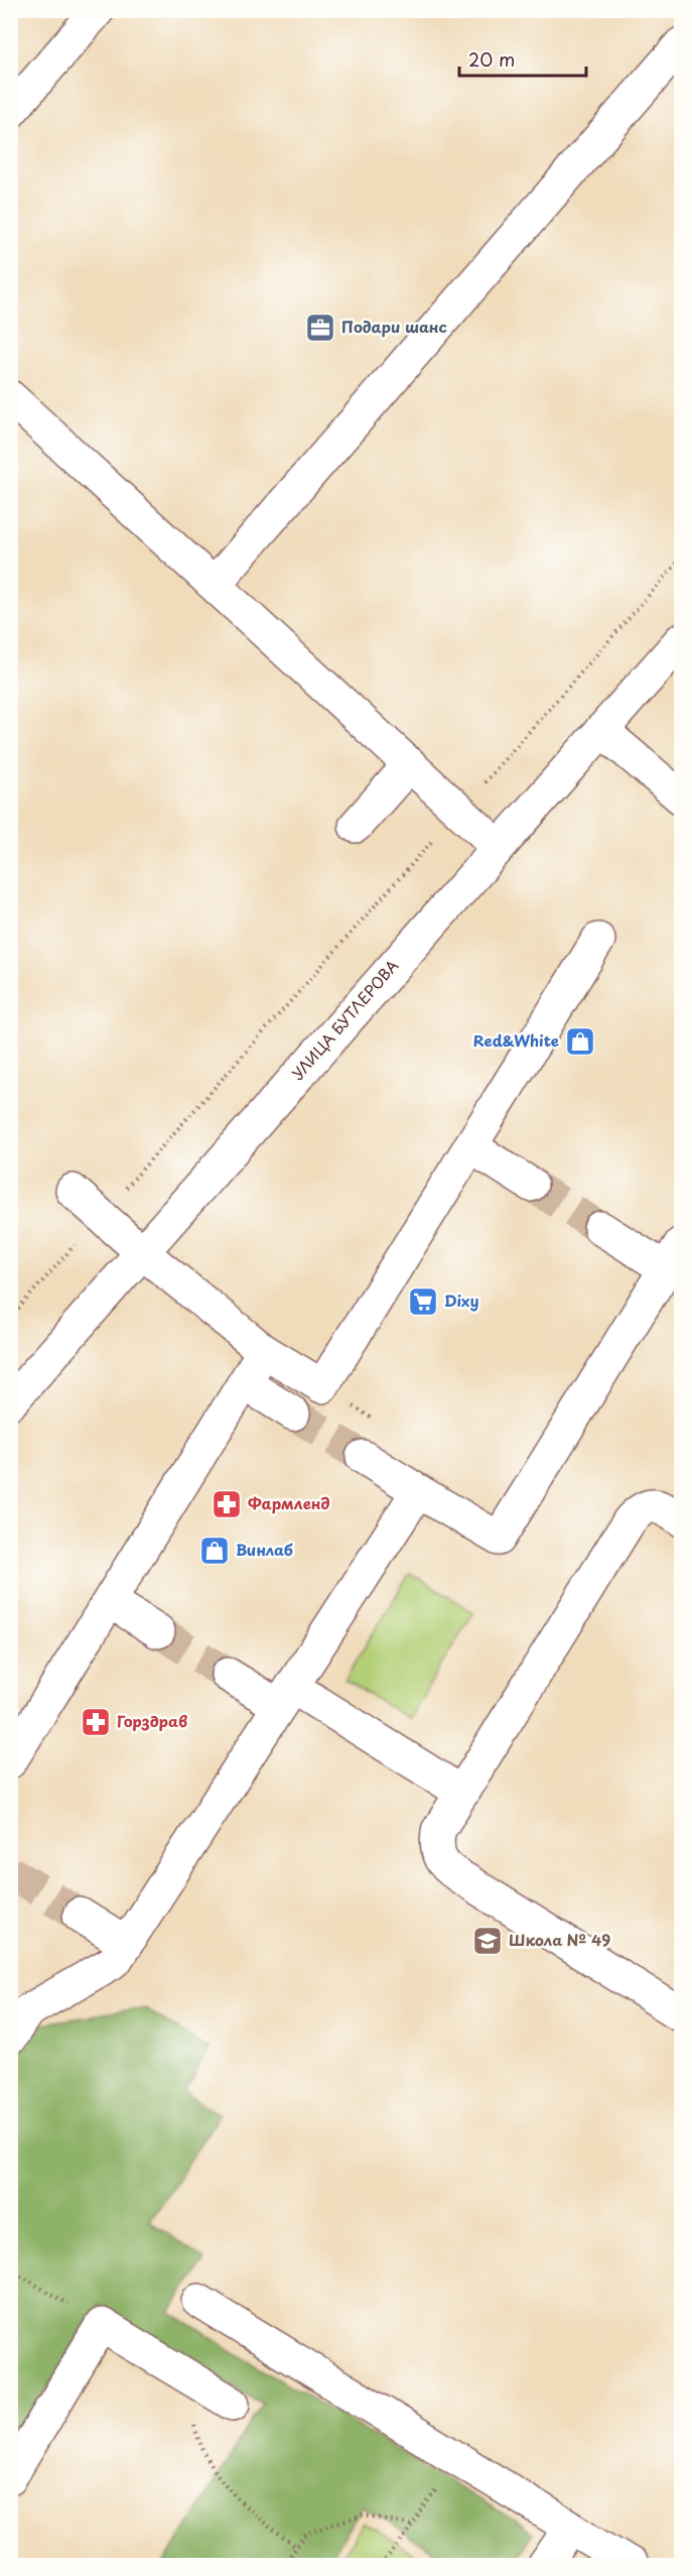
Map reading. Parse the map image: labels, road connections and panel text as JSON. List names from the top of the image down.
{
  "streets": {
    "street": ["УЛИЦА БУТЛЕРОВА"]
  },
  "places": {
    "office": ["Подари шанс"],
    "shop": ["Red&White", "Винлаб"],
    "supermarket": ["Dixy"],
    "pharmacy": ["Фармленд", "Горздрав"],
    "school or university": ["Школа № 49"]
  },
  "scale_bar": "20 m"
}
